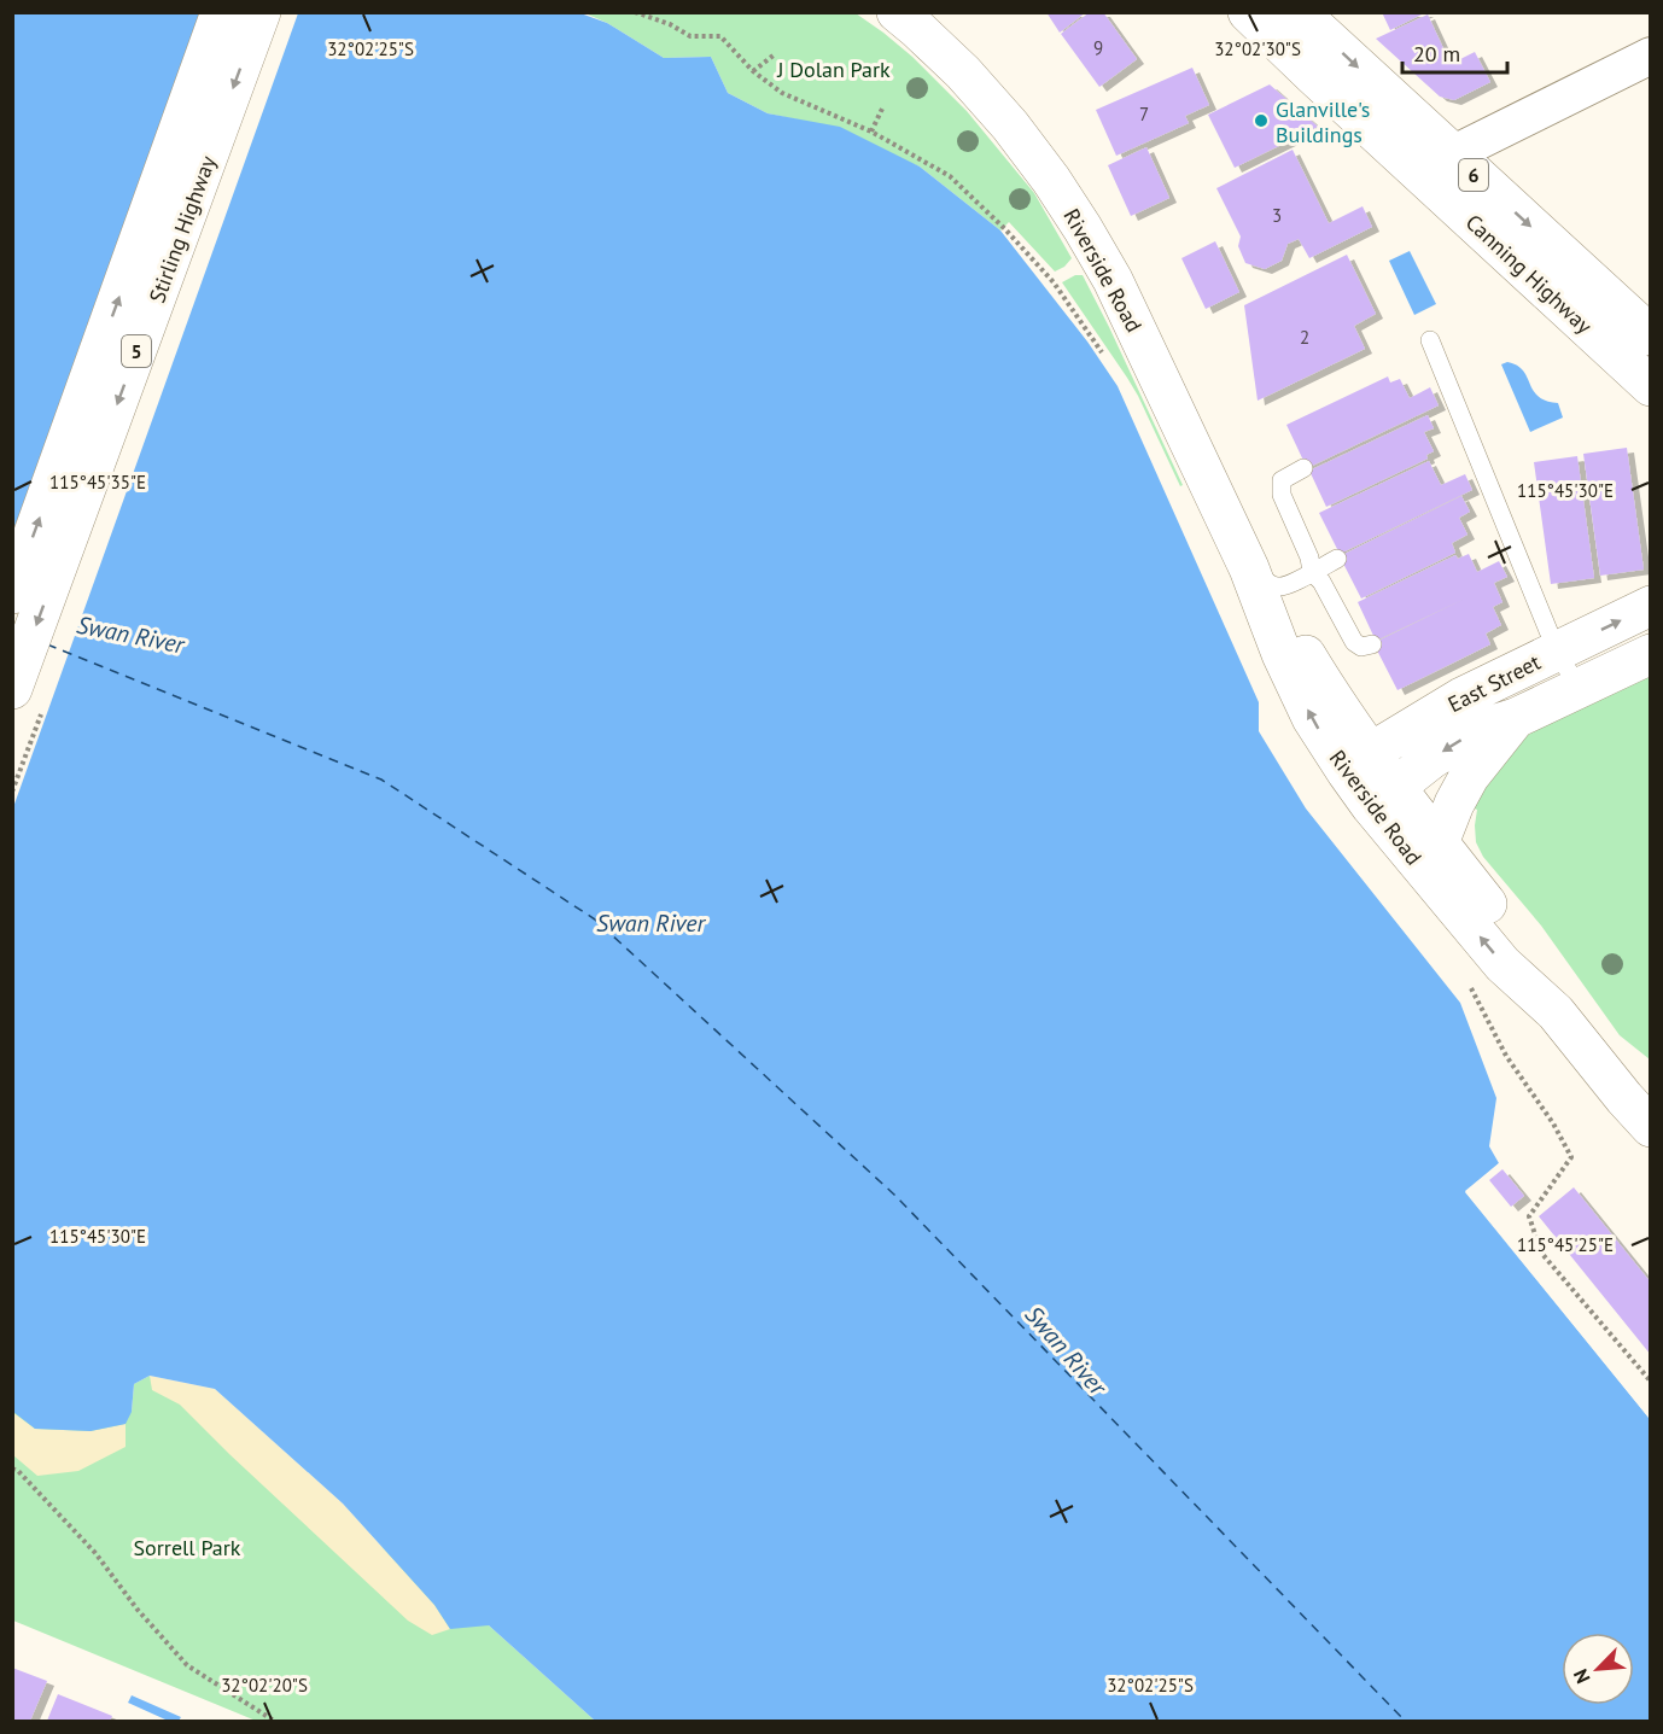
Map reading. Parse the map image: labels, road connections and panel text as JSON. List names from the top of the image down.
{
  "streets": {
    "main road": [
      "6",
      "Stirling Highway",
      "Riverside Road",
      "Canning Highway",
      "5",
      "East Street"
    ]
  },
  "crossings": [
    ["Riverside Road", "East Street"]
  ],
  "water": ["Swan River"],
  "parks": ["J Dolan Park", "Sorrell Park"],
  "places": ["Glanville's Buildings"],
  "house_numbers": [
    "9",
    "7",
    "3",
    "2"
  ],
  "scale_bar": "20 m",
  "north": "bottom left",
  "coordinates": [
    "32°02'25\"S",
    "32°02'30\"S",
    "115°45'35\"E",
    "115°45'30\"E",
    "115°45'25\"E",
    "32°02'20\"S"
  ]
}
